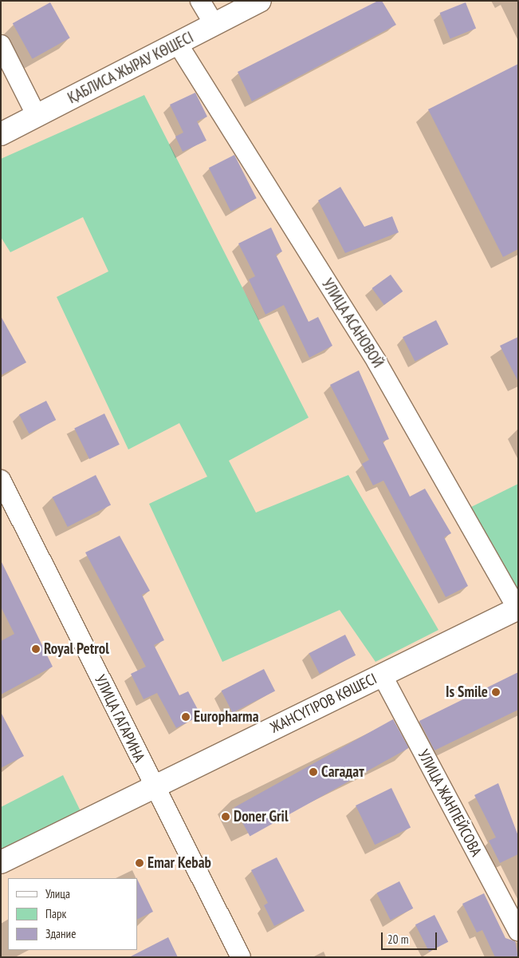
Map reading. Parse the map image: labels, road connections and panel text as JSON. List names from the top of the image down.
{
  "streets": {
    "main road": ["ҚАБЛИСА ЖЫРАУ КӨШЕСІ", "ЖАНСҮГІРОВ КӨШЕСІ"],
    "street": ["УЛИЦА АСАНОВОЙ", "УЛИЦА ГАГАРИНА", "УЛИЦА ЖАНПЕЙСОВА"]
  },
  "crossings": [
    ["ҚАБЛИСА ЖЫРАУ КӨШЕСІ", "УЛИЦА АСАНОВОЙ"],
    ["УЛИЦА АСАНОВОЙ", "ЖАНСҮГІРОВ КӨШЕСІ"],
    ["ЖАНСҮГІРОВ КӨШЕСІ", "УЛИЦА ГАГАРИНА"],
    ["ЖАНСҮГІРОВ КӨШЕСІ", "УЛИЦА ЖАНПЕЙСОВА"]
  ],
  "places": [
    "Royal Petrol",
    "Is Smile",
    "Europharma",
    "Сагадат",
    "Doner Gril",
    "Emar Kebab"
  ],
  "legend": ["Улица", "Парк", "Здание"],
  "scale_bar": "20 m"
}
